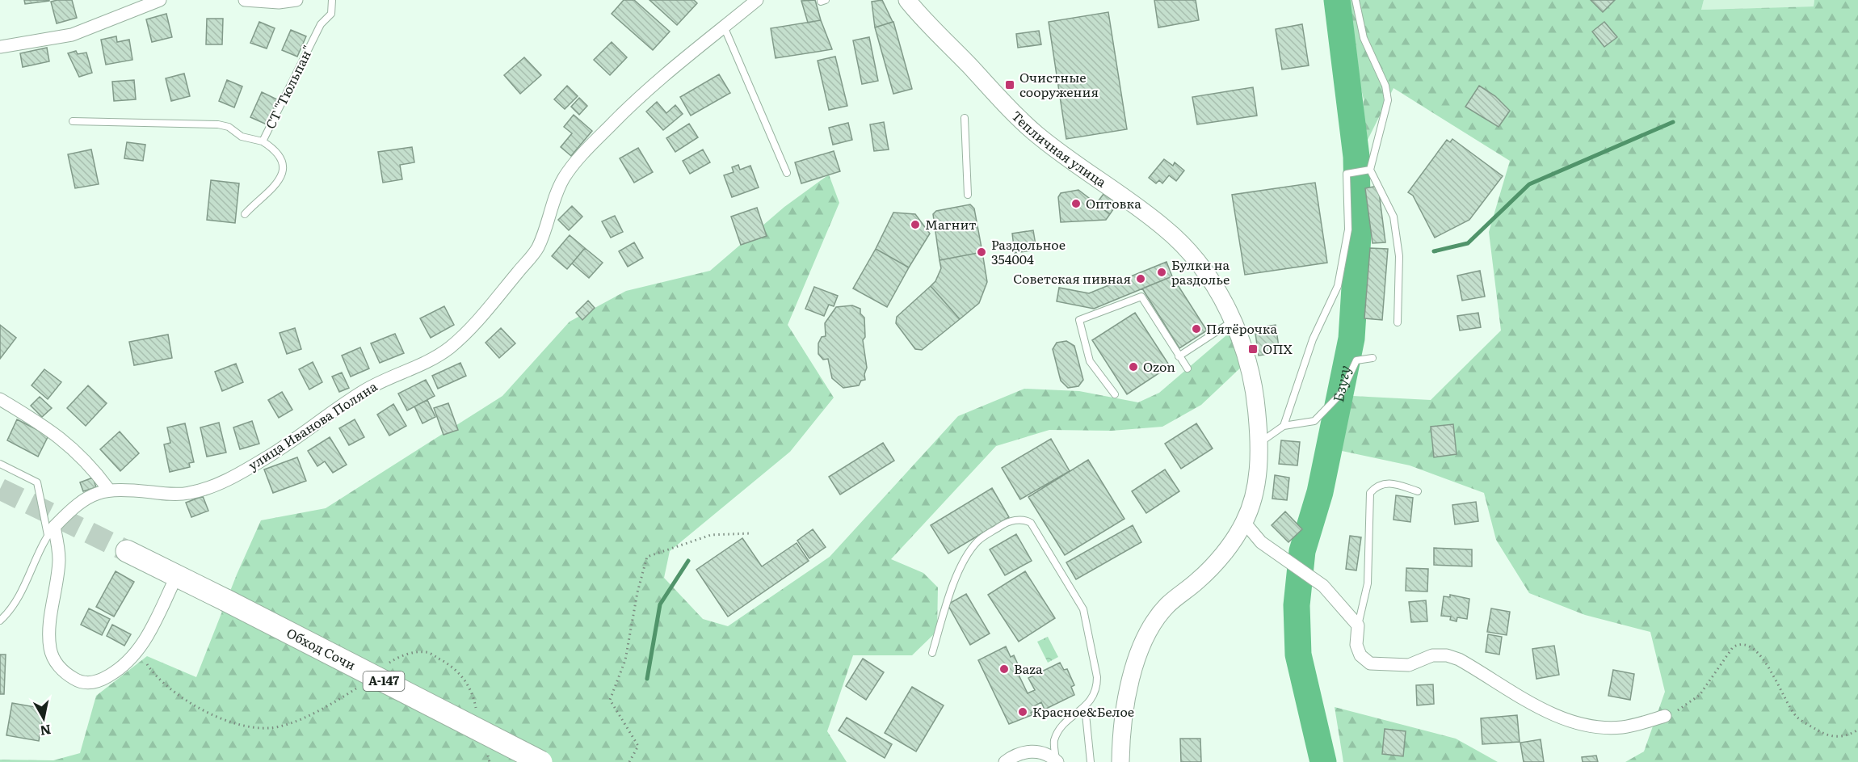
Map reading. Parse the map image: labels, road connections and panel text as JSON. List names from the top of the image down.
{
  "streets": {
    "highway": ["Обход Сочи", "А-147"],
    "street": ["Тепличная улица", "улица Иванова Поляна"],
    "lane": ["СТ \"Тюльпан\""]
  },
  "water": ["Бзугу"],
  "places": {
    "transit": ["Очистные сооружения", "ОПХ"],
    "other": [
      "Оптовка",
      "Магнит",
      "Раздольное 354004",
      "Булки на раздолье",
      "Советская пивная",
      "Пятёрочка",
      "Ozon",
      "Baza",
      "Красное&Белое"
    ]
  },
  "north": "bottom"
}
